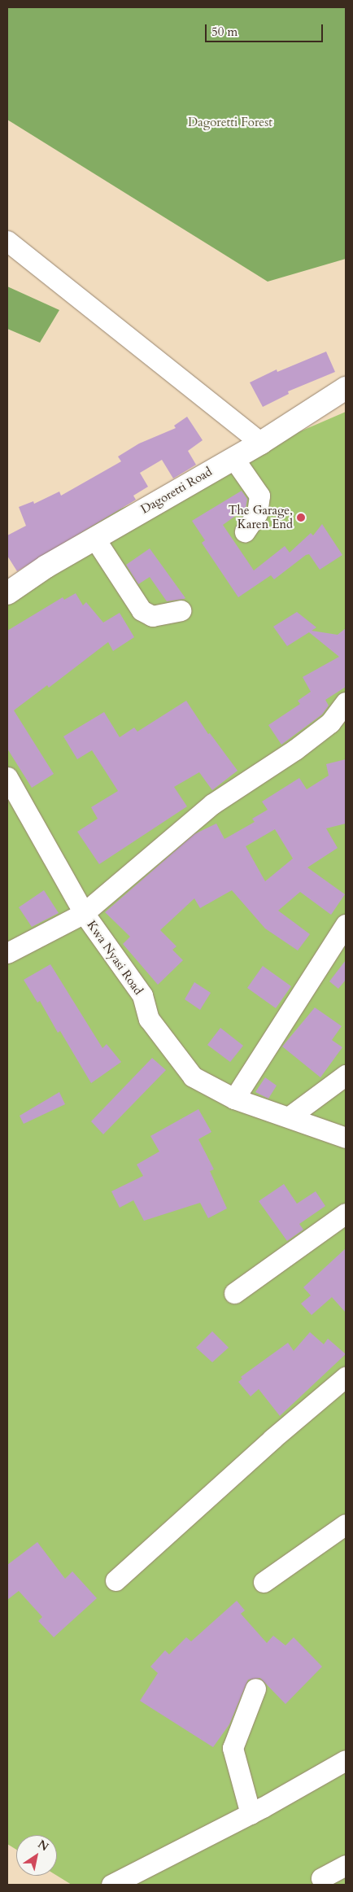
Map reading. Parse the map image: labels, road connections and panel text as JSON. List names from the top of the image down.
{
  "streets": {
    "main road": ["Dagoretti Road"],
    "street": ["Kwa Nyasi Road"]
  },
  "parks": ["Dagoretti Forest"],
  "places": ["The Garage, Karen End"],
  "scale_bar": "50 m",
  "north": "top right"
}
